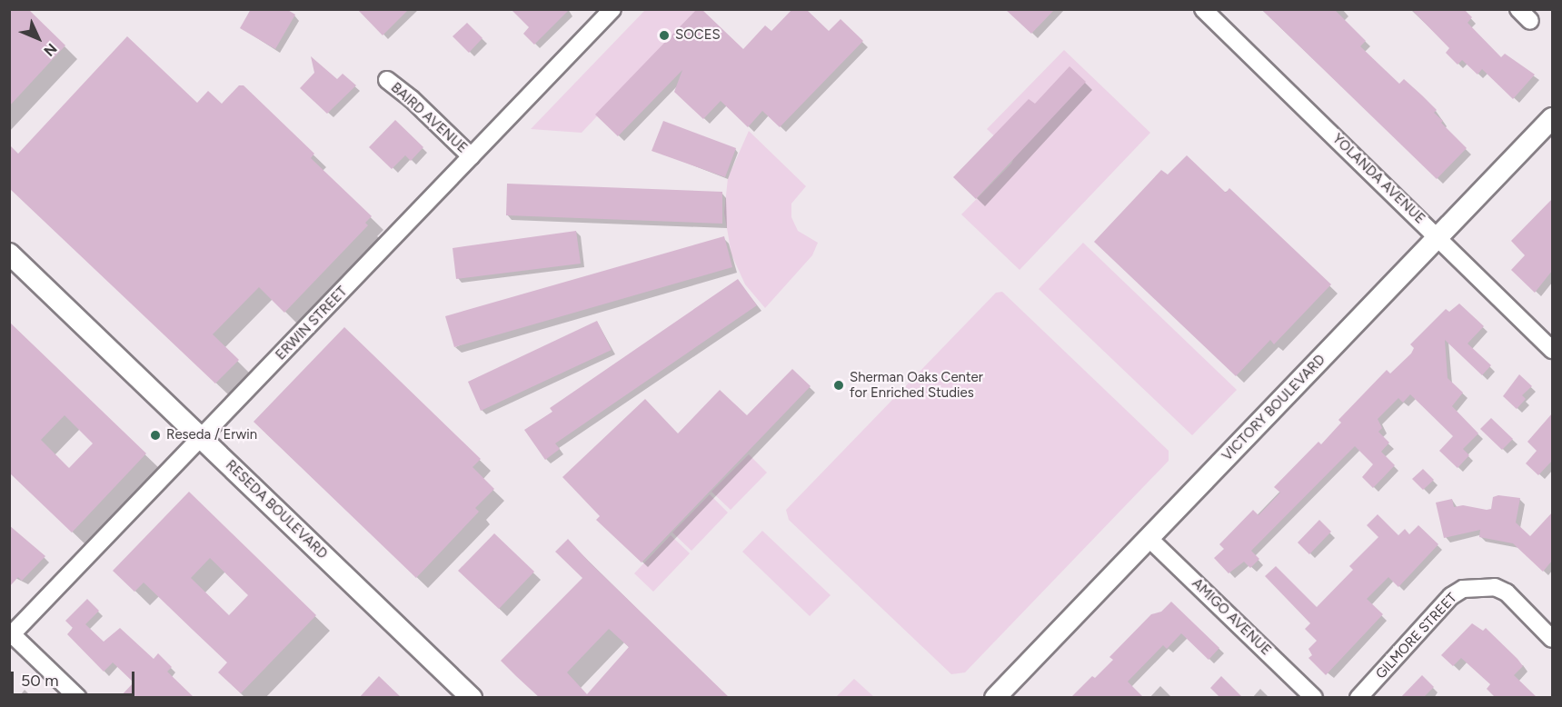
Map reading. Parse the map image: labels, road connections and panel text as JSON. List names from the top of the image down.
{
  "streets": {
    "main road": ["VICTORY BOULEVARD", "RESEDA BOULEVARD"],
    "street": [
      "BAIRD AVENUE",
      "YOLANDA AVENUE",
      "ERWIN STREET",
      "AMIGO AVENUE",
      "GILMORE STREET"
    ]
  },
  "crossings": [
    ["BAIRD AVENUE", "ERWIN STREET"],
    ["YOLANDA AVENUE", "VICTORY BOULEVARD"],
    ["ERWIN STREET", "RESEDA BOULEVARD"],
    ["VICTORY BOULEVARD", "AMIGO AVENUE"]
  ],
  "places": ["SOCES", "Sherman Oaks Center for Enriched Studies", "Reseda / Erwin"],
  "scale_bar": "50 m",
  "north": "bottom right"
}
